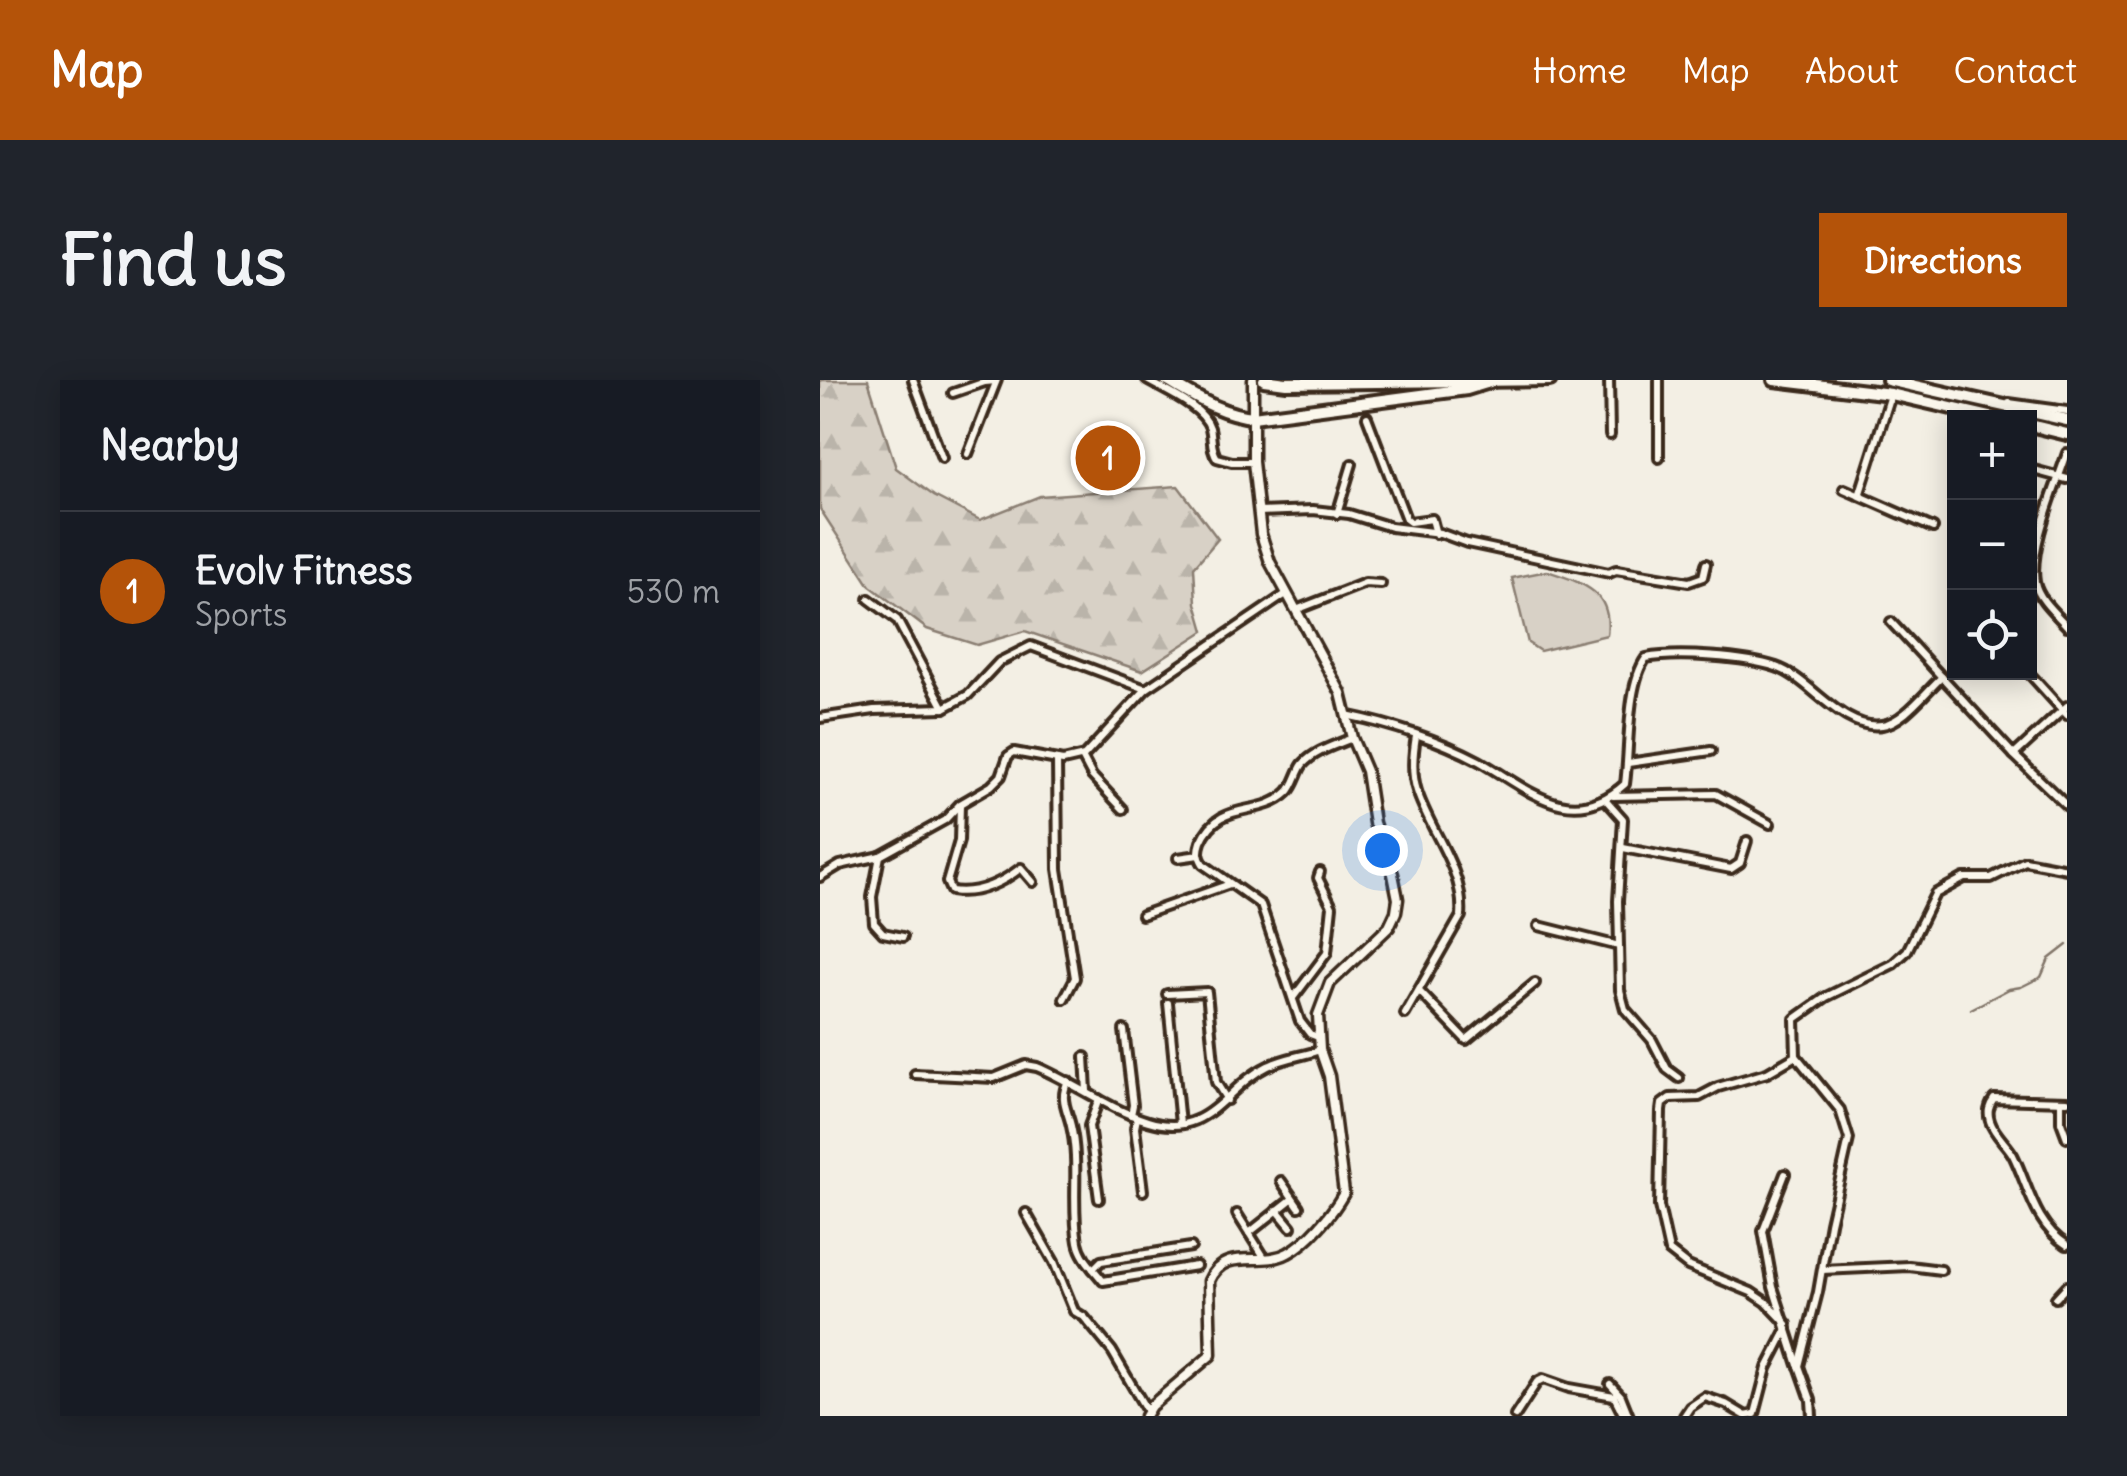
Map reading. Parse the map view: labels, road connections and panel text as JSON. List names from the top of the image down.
{
  "page": {
    "header": "Map",
    "nav": [
      "Home",
      "Map",
      "About",
      "Contact"
    ],
    "buttons": "Directions",
    "title": "Find us",
    "heading": "Nearby",
    "map_buttons": ["+", "−"],
    "pins": "1",
    "list": [
      {
        "mark": "1",
        "name": "Evolv Fitness",
        "note": "Sports",
        "value": "530 m"
      }
    ]
  }
}
